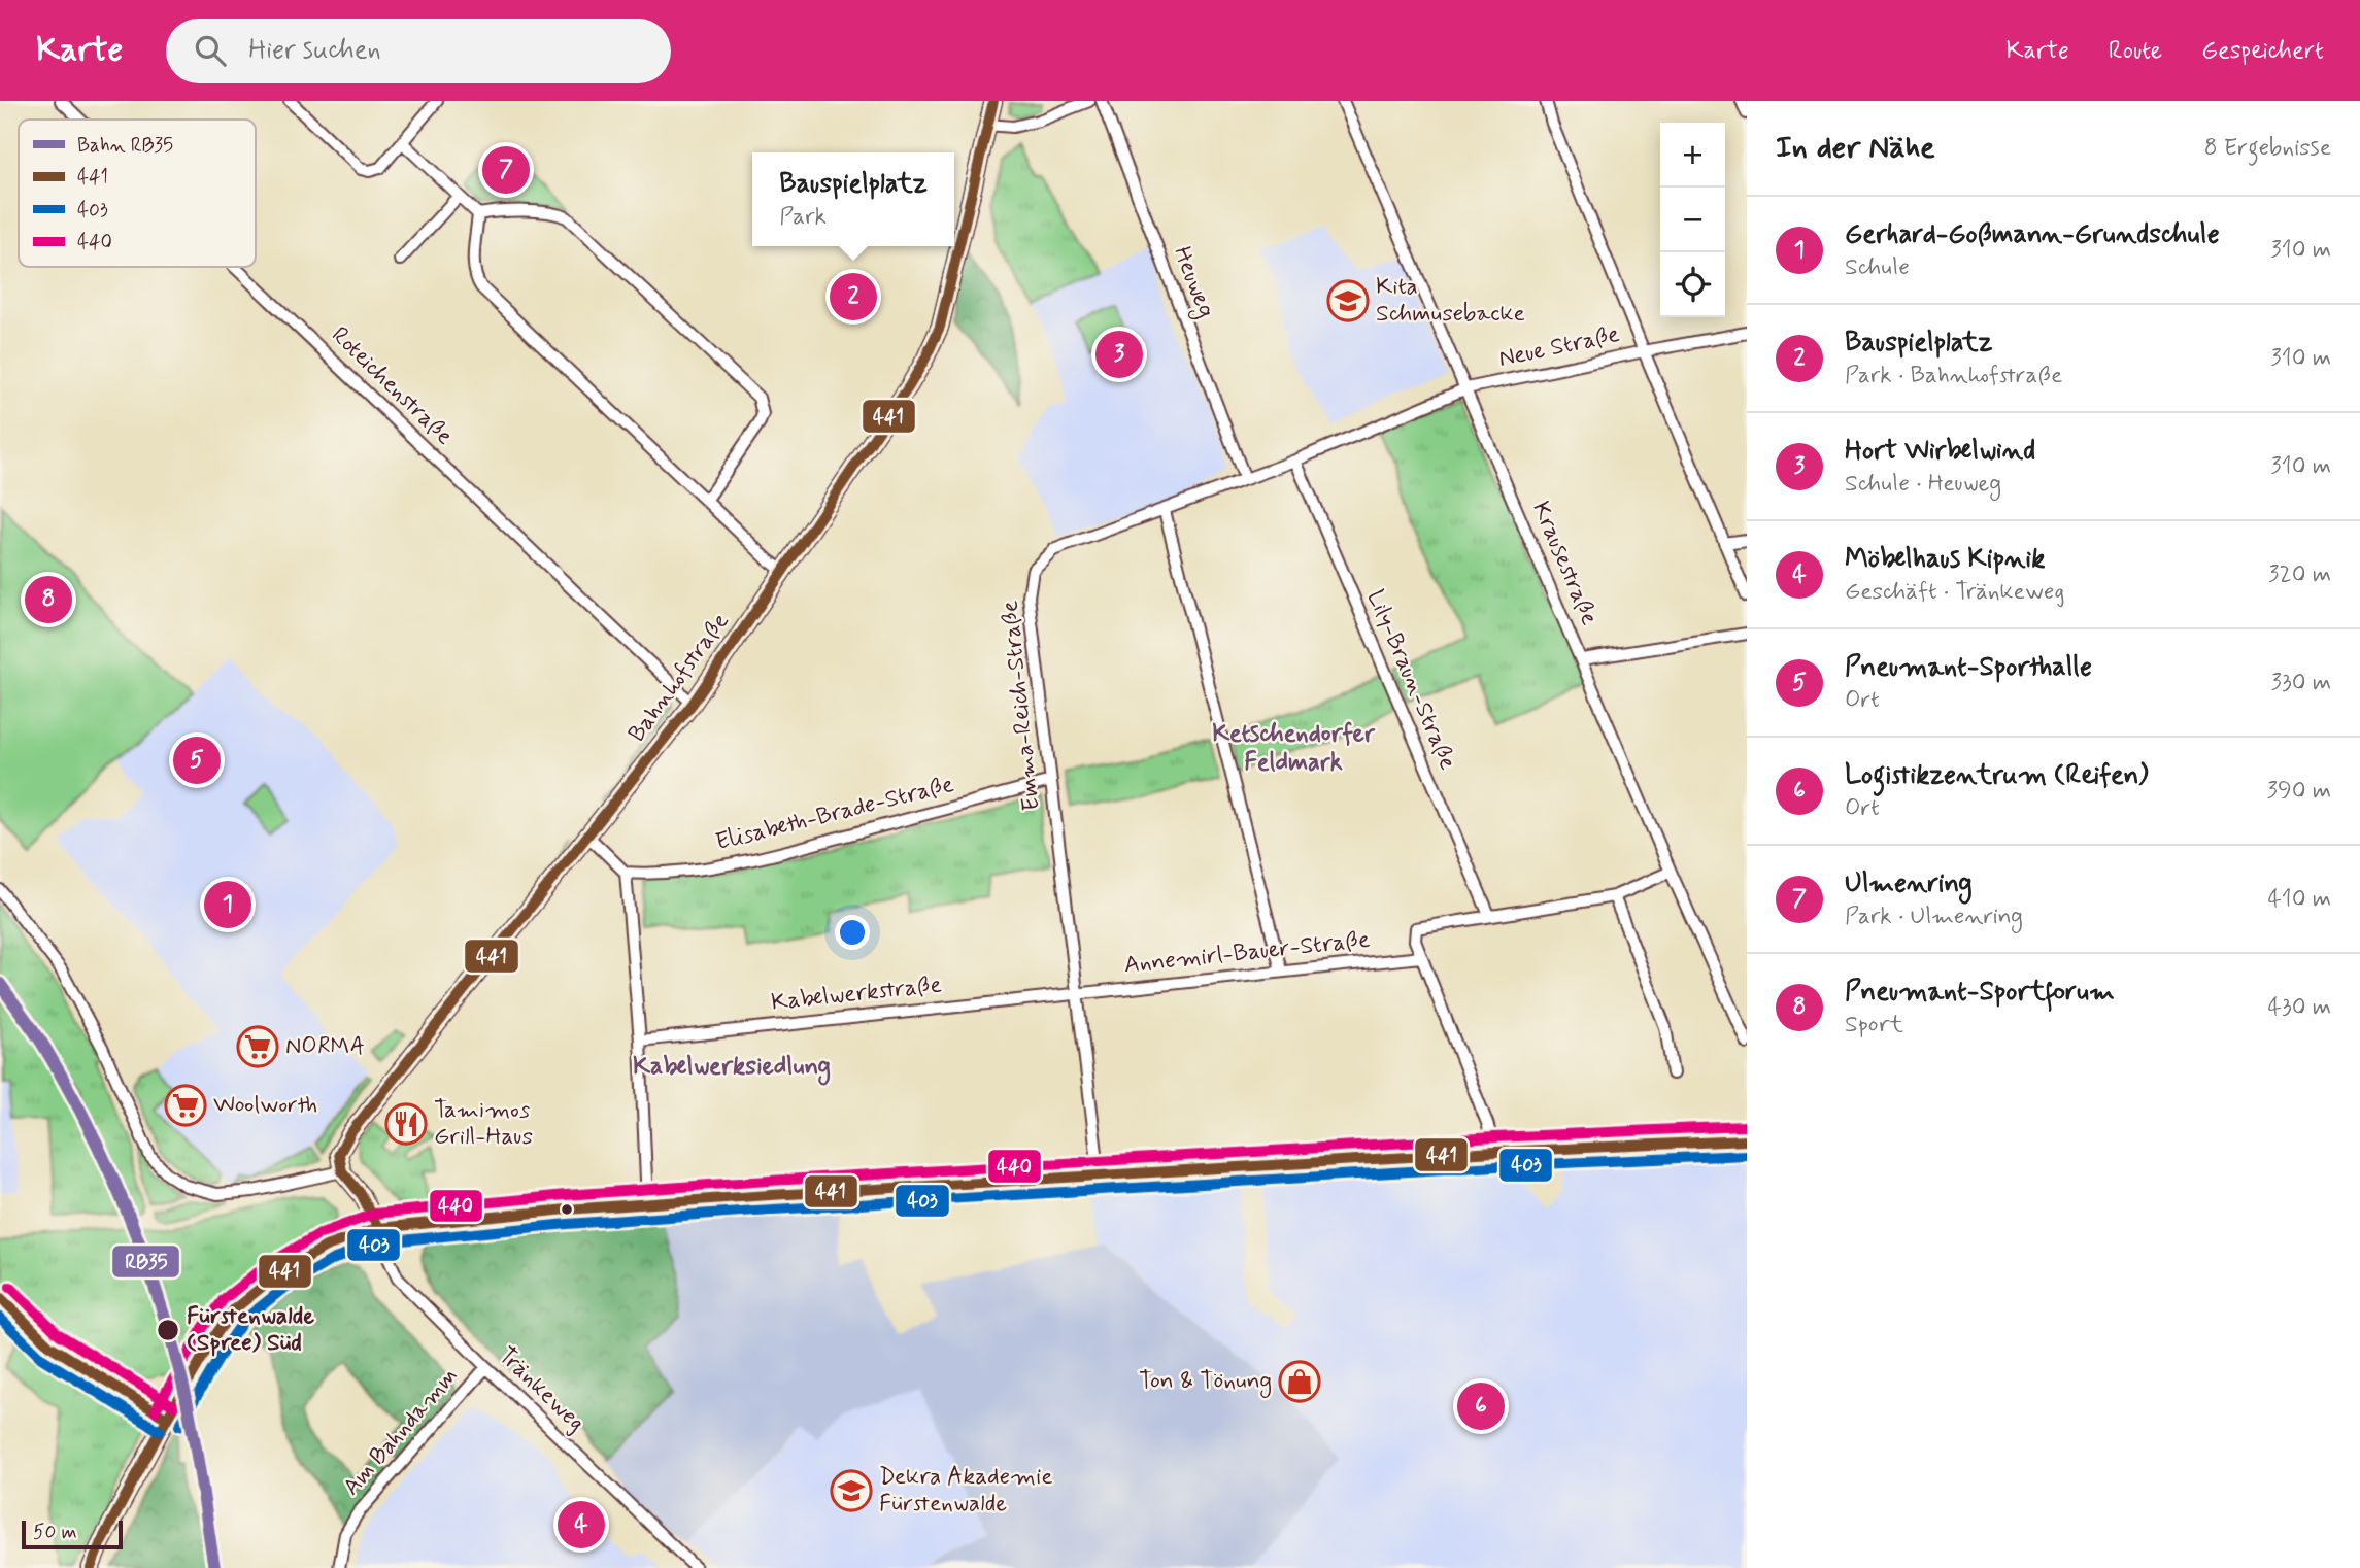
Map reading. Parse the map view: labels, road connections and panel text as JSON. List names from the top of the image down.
{
  "streets": {
    "street": [
      "Heuweg",
      "Neue Straße",
      "Roteichenstraße",
      "Krausestraße",
      "Bahnhofstraße",
      "Lily-Braun-Straße",
      "Emma-Reich-Straße",
      "Elisabeth-Brade-Straße",
      "Annemirl-Bauer-Straße",
      "Kabelwerkstraße",
      "Tränkeweg",
      "Am Bahndamm"
    ]
  },
  "crossings": [
    ["Heuweg", "Emma-Reich-Straße"],
    ["Neue Straße", "Krausestraße"],
    ["Neue Straße", "Emma-Reich-Straße"],
    ["Roteichenstraße", "Bahnhofstraße"],
    ["Krausestraße", "Emma-Reich-Straße"],
    ["Lily-Braun-Straße", "Emma-Reich-Straße"],
    ["Emma-Reich-Straße", "Elisabeth-Brade-Straße"],
    ["Emma-Reich-Straße", "Annemirl-Bauer-Straße"],
    ["Emma-Reich-Straße", "Kabelwerkstraße"],
    ["Annemirl-Bauer-Straße", "Kabelwerkstraße"],
    ["Tränkeweg", "Am Bahndamm"]
  ],
  "districts": ["Ketschendorfer Feldmark", "Kabelwerksiedlung"],
  "places": {
    "school or university": ["Kita Schmusebacke", "Dekra Akademie Fürstenwalde"],
    "supermarket": ["NORMA", "Woolworth"],
    "restaurant": ["Tamimos Grill-Haus"],
    "other": ["Fürstenwalde (Spree) Süd"],
    "shop": ["Ton & Tönung"]
  },
  "lines": [
    "transit line 441",
    "rail line RB35",
    "transit line 440",
    "transit line 403"
  ],
  "legend": [
    "Bahn RB35",
    "441",
    "403",
    "440"
  ],
  "scale_bar": "50 m",
  "page": {
    "header": "Karte",
    "search": "Hier suchen",
    "nav": ["Karte", "Route", "Gespeichert"],
    "heading": ["In der Nähe", "8 Ergebnisse"],
    "map_buttons": ["+", "−"],
    "pins": [
      "7",
      "2",
      "3",
      "8",
      "5",
      "1",
      "6",
      "4"
    ],
    "popup": ["Bauspielplatz", "Park"],
    "list": [
      {
        "mark": "1",
        "name": "Gerhard-Goßmann-Grundschule",
        "note": "Schule",
        "value": "310 m"
      },
      {
        "mark": "2",
        "name": "Bauspielplatz",
        "note": "Park · Bahnhofstraße",
        "value": "310 m"
      },
      {
        "mark": "3",
        "name": "Hort Wirbelwind",
        "note": "Schule · Heuweg",
        "value": "310 m"
      },
      {
        "mark": "4",
        "name": "Möbelhaus Kipnik",
        "note": "Geschäft · Tränkeweg",
        "value": "320 m"
      },
      {
        "mark": "5",
        "name": "Pneumant-Sporthalle",
        "note": "Ort",
        "value": "330 m"
      },
      {
        "mark": "6",
        "name": "Logistikzentrum (Reifen)",
        "note": "Ort",
        "value": "390 m"
      },
      {
        "mark": "7",
        "name": "Ulmenring",
        "note": "Park · Ulmenring",
        "value": "410 m"
      },
      {
        "mark": "8",
        "name": "Pneumant-Sportforum",
        "note": "Sport",
        "value": "430 m"
      }
    ],
    "scale": "50 m"
  }
}
